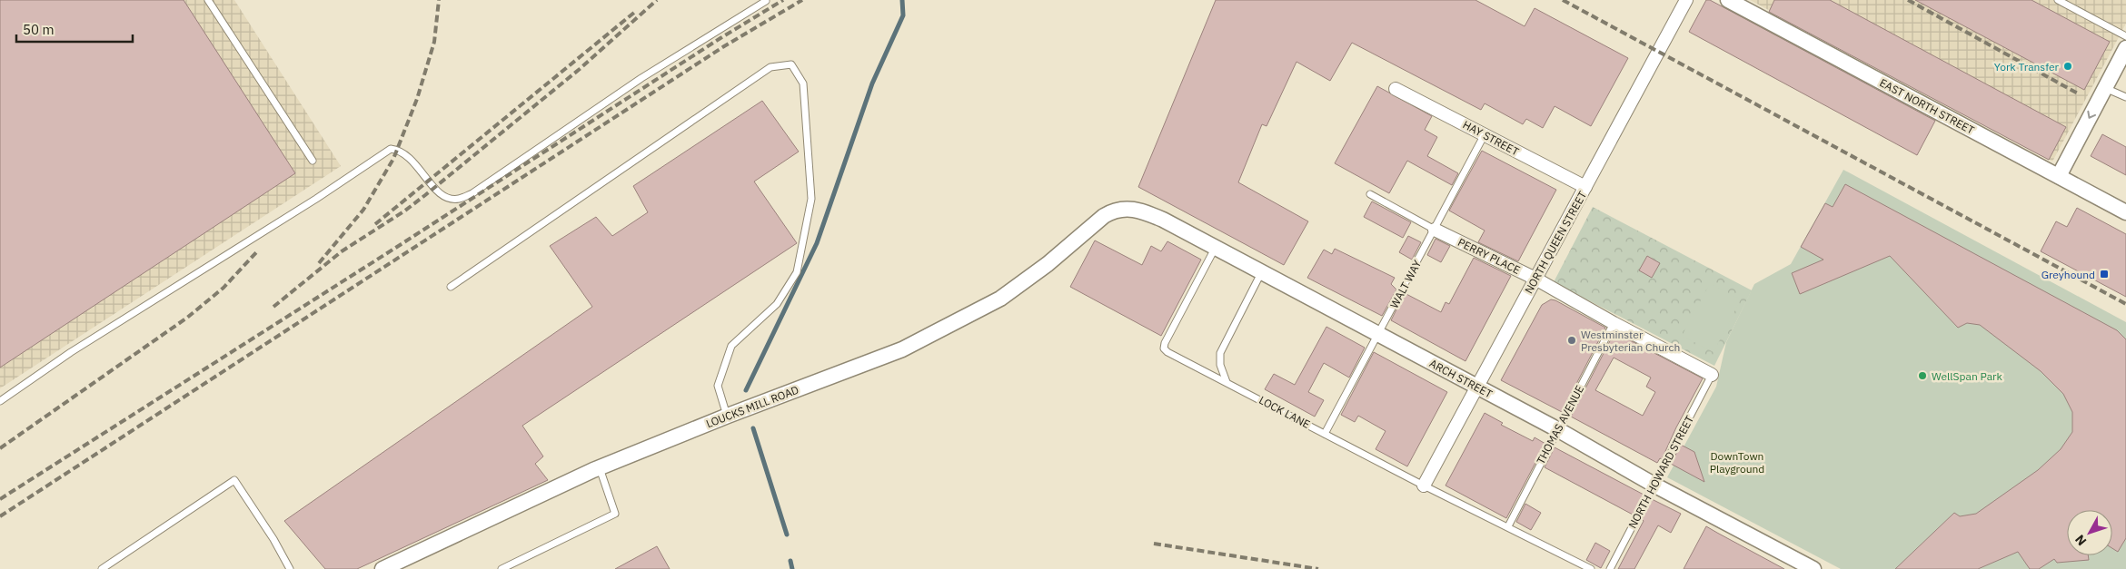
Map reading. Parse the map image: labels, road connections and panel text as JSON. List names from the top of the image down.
{
  "streets": {
    "street": [
      "EAST NORTH STREET",
      "HAY STREET",
      "NORTH QUEEN STREET",
      "PERRY PLACE",
      "ARCH STREET",
      "LOUCKS MILL ROAD"
    ],
    "lane": [
      "WALT WAY",
      "LOCK LANE",
      "THOMAS AVENUE",
      "NORTH HOWARD STREET"
    ]
  },
  "crossings": [
    ["HAY STREET", "NORTH QUEEN STREET"],
    ["HAY STREET", "WALT WAY"],
    ["NORTH QUEEN STREET", "PERRY PLACE"],
    ["NORTH QUEEN STREET", "ARCH STREET"],
    ["NORTH QUEEN STREET", "LOCK LANE"],
    ["PERRY PLACE", "WALT WAY"],
    ["PERRY PLACE", "THOMAS AVENUE"],
    ["PERRY PLACE", "NORTH HOWARD STREET"],
    ["WALT WAY", "ARCH STREET"],
    ["WALT WAY", "LOCK LANE"],
    ["ARCH STREET", "LOUCKS MILL ROAD"],
    ["ARCH STREET", "LOCK LANE"],
    ["ARCH STREET", "THOMAS AVENUE"],
    ["ARCH STREET", "NORTH HOWARD STREET"],
    ["LOCK LANE", "THOMAS AVENUE"]
  ],
  "parks": ["DownTown Playground"],
  "places": {
    "other": ["York Transfer", "Westminster Presbyterian Church", "WellSpan Park"],
    "transit": ["Greyhound"]
  },
  "scale_bar": "50 m",
  "north": "bottom left"
}
